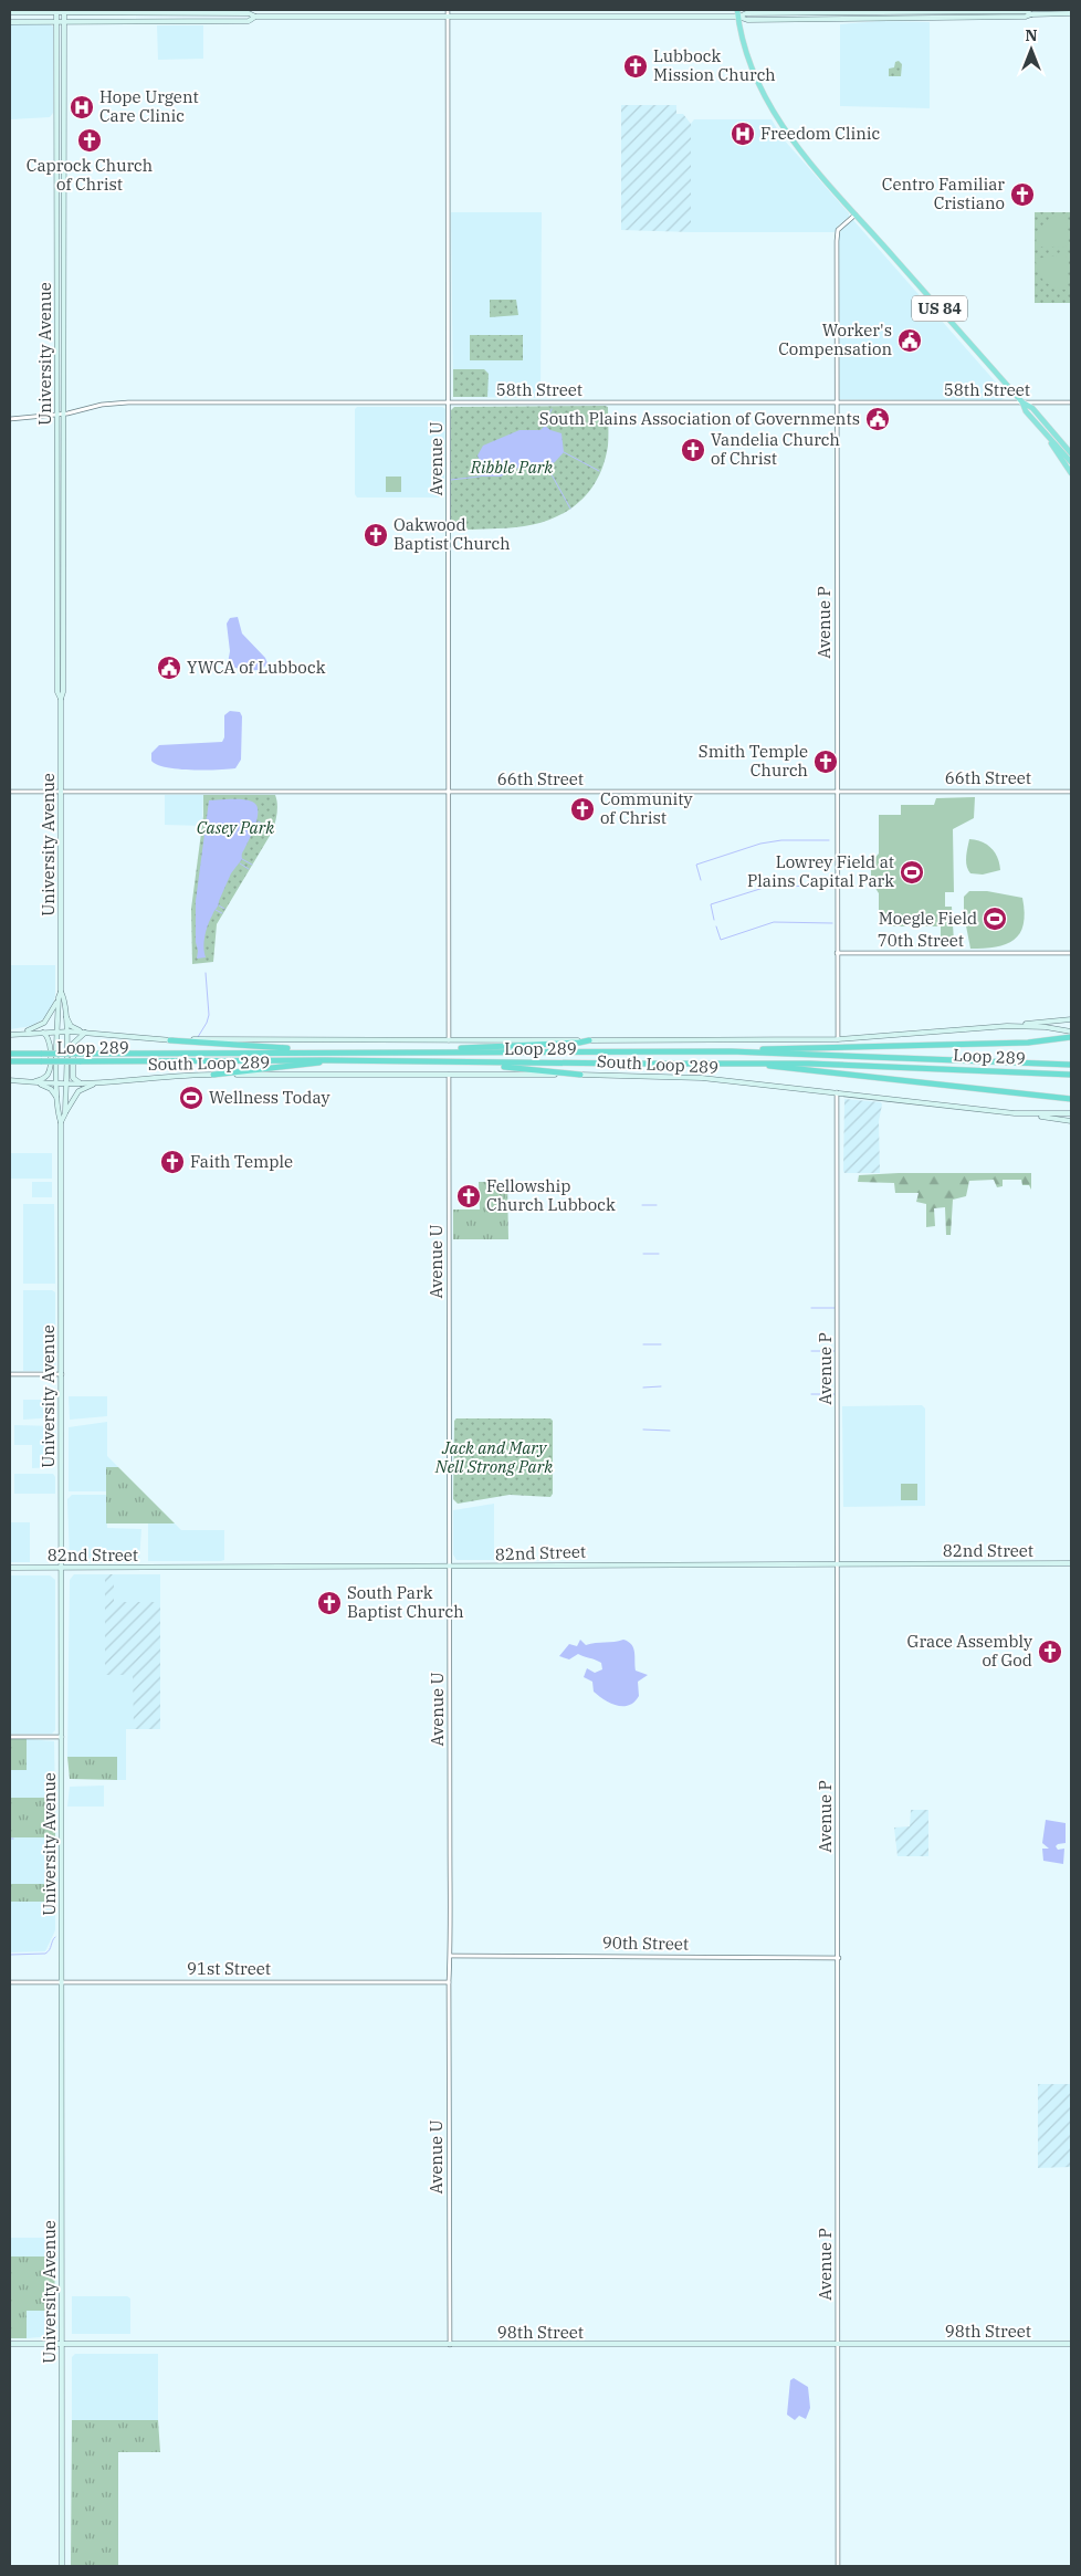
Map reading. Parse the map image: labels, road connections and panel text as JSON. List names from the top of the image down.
{
  "streets": {
    "highway": ["US 84", "Loop 289"],
    "main road": [
      "University Avenue",
      "South Loop 289",
      "82nd Street",
      "98th Street"
    ],
    "street": [
      "58th Street",
      "Avenue U",
      "Avenue P",
      "66th Street",
      "70th Street",
      "90th Street",
      "91st Street"
    ]
  },
  "crossings": [
    ["US 84", "58th Street"],
    ["US 84", "Avenue P"],
    ["University Avenue", "58th Street"],
    ["University Avenue", "66th Street"],
    ["University Avenue", "South Loop 289"],
    ["University Avenue", "82nd Street"],
    ["University Avenue", "91st Street"],
    ["University Avenue", "98th Street"],
    ["58th Street", "Avenue U"],
    ["58th Street", "Avenue P"],
    ["Avenue U", "66th Street"],
    ["Avenue U", "South Loop 289"],
    ["Avenue U", "82nd Street"],
    ["Avenue U", "90th Street"],
    ["Avenue U", "91st Street"],
    ["Avenue U", "98th Street"],
    ["Avenue P", "66th Street"],
    ["Avenue P", "70th Street"],
    ["Avenue P", "South Loop 289"],
    ["Avenue P", "82nd Street"],
    ["Avenue P", "90th Street"],
    ["Avenue P", "98th Street"]
  ],
  "parks": ["Ribble Park", "Casey Park", "Jack and Mary Nell Strong Park"],
  "places": {
    "church": [
      "Lubbock Mission Church",
      "Caprock Church of Christ",
      "Centro Familiar Cristiano",
      "Vandelia Church of Christ",
      "Oakwood Baptist Church",
      "Smith Temple Church",
      "Community of Christ",
      "Faith Temple",
      "Fellowship Church Lubbock",
      "South Park Baptist Church",
      "Grace Assembly of God"
    ],
    "hospital": ["Hope Urgent Care Clinic", "Freedom Clinic"],
    "public building": ["Worker's Compensation", "South Plains Association of Governments", "YWCA of Lubbock"],
    "sports": ["Lowrey Field at Plains Capital Park", "Moegle Field", "Wellness Today"]
  },
  "north": "top"
}
